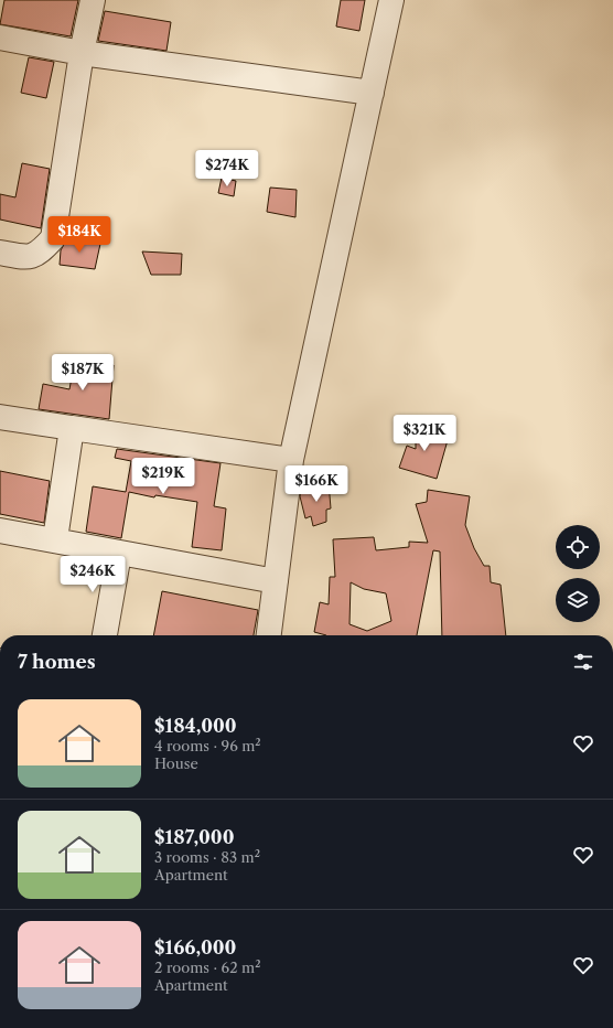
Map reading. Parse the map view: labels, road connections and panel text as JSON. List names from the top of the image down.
{
  "page": {
    "price": [
      "$274K",
      "$184K",
      "$187K",
      "$321K",
      "$219K",
      "$166K",
      "$246K"
    ],
    "heading": "7 homes",
    "list": [
      {
        "name": "$184,000",
        "note": "4 rooms · 96 m² · House"
      },
      {
        "name": "$187,000",
        "note": "3 rooms · 83 m² · Apartment"
      },
      {
        "name": "$166,000",
        "note": "2 rooms · 62 m² · Apartment"
      }
    ]
  }
}
